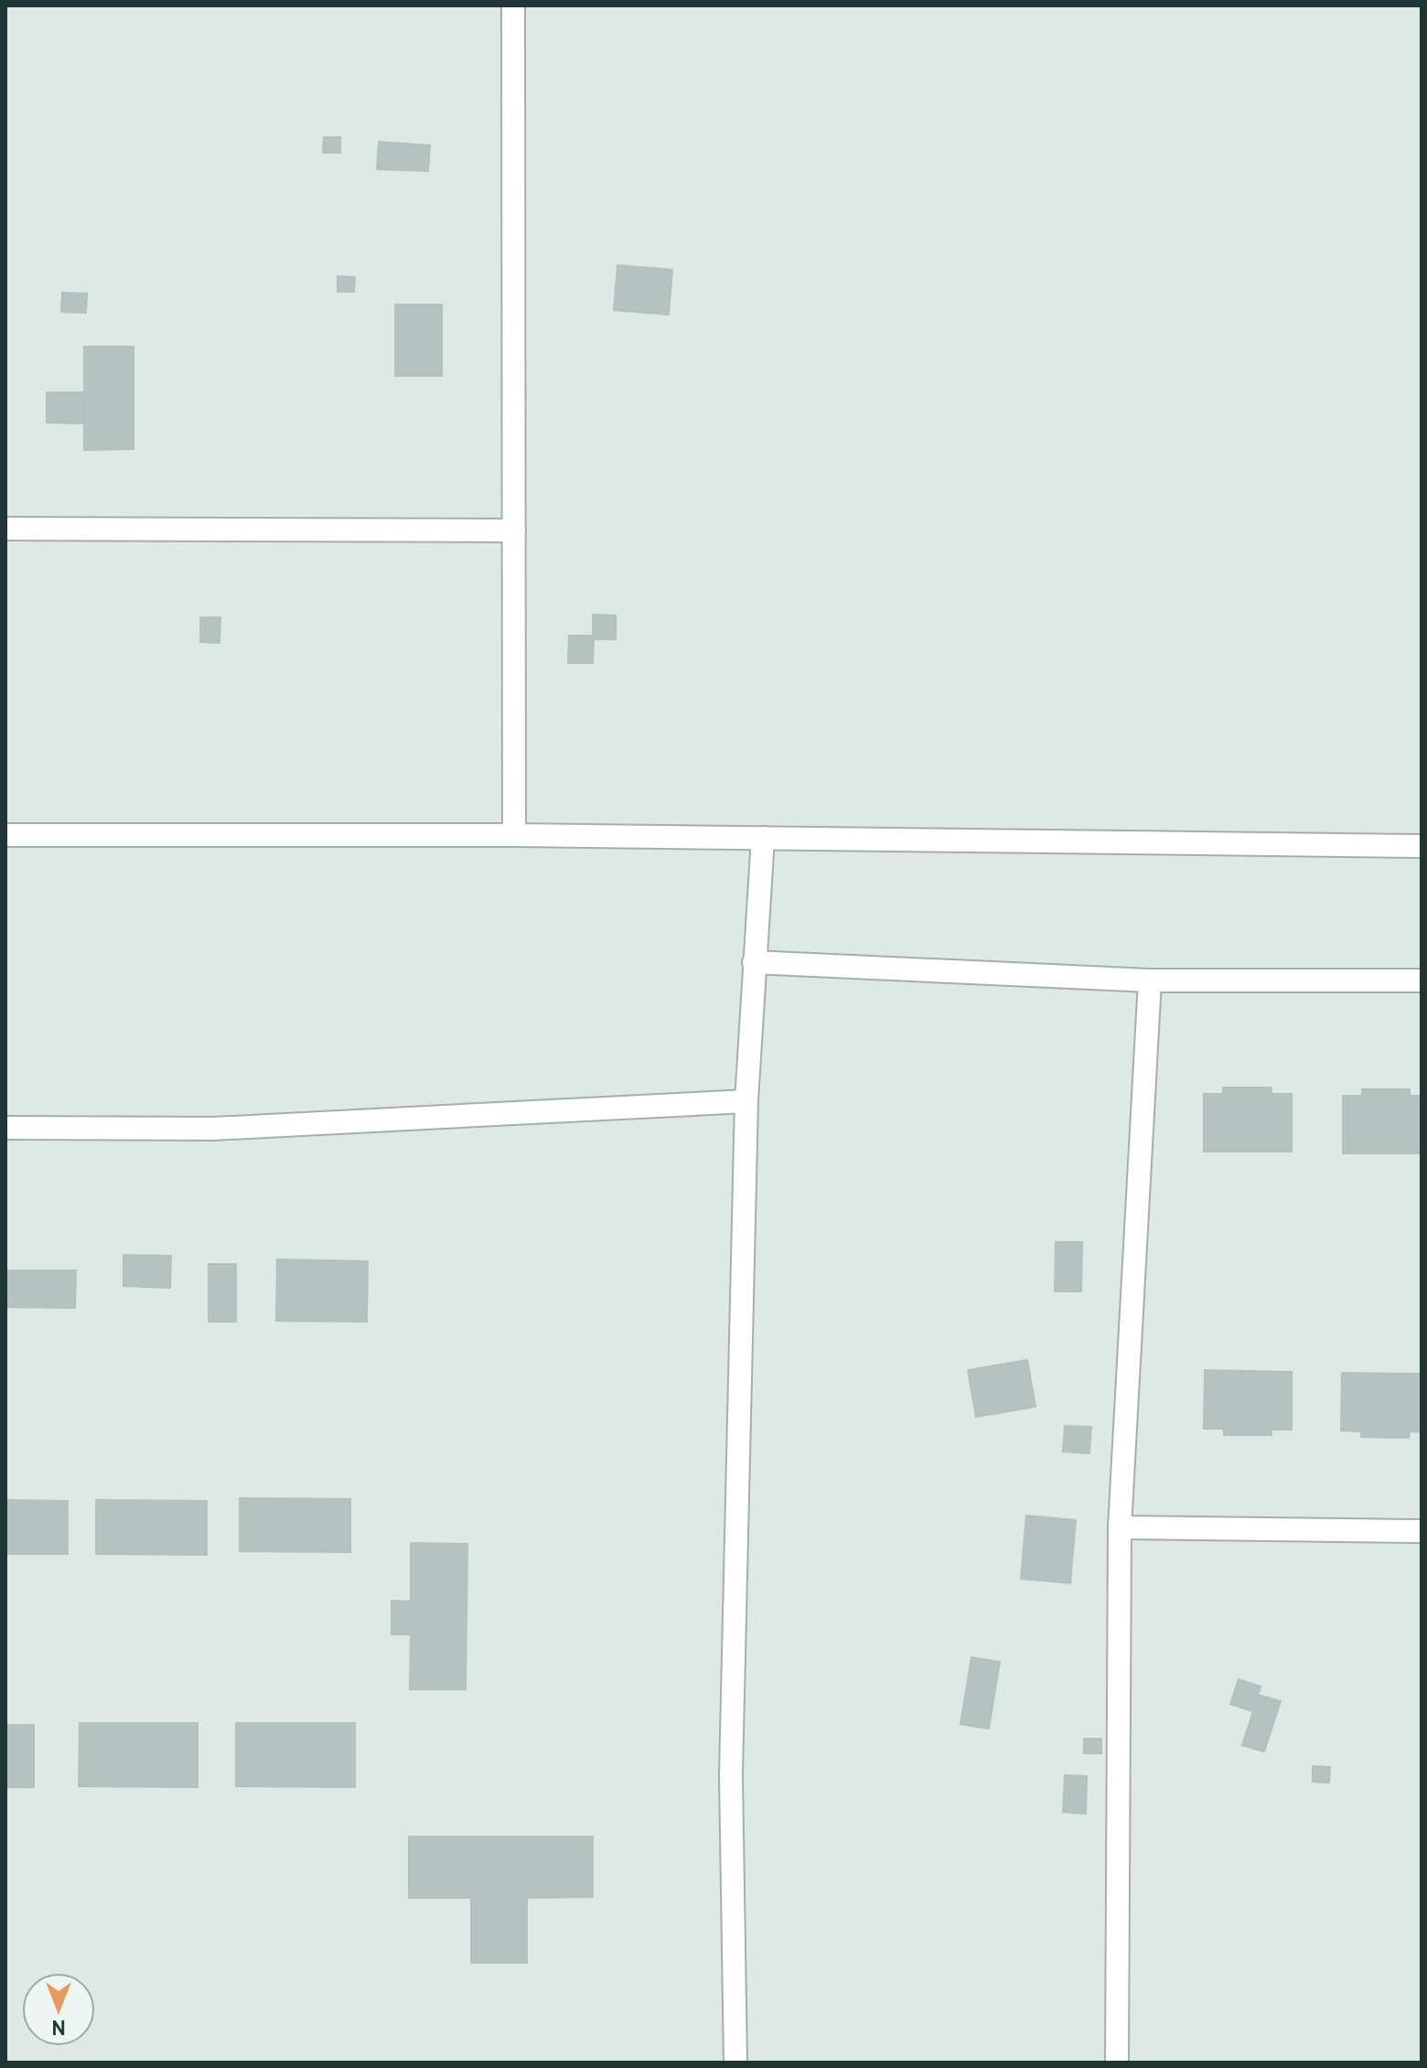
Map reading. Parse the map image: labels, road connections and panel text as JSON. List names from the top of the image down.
{
  "north": "bottom"
}
